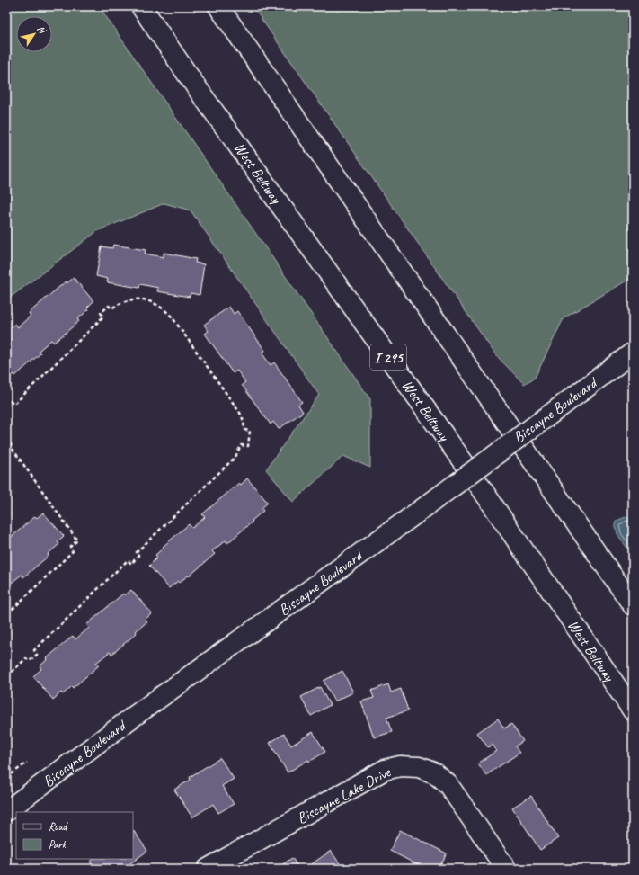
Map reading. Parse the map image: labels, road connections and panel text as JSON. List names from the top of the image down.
{
  "streets": {
    "main road": [
      "West Beltway",
      "I 295",
      "Biscayne Boulevard",
      "Biscayne Lake Drive"
    ]
  },
  "legend": ["Road", "Park"],
  "north": "top right"
}
